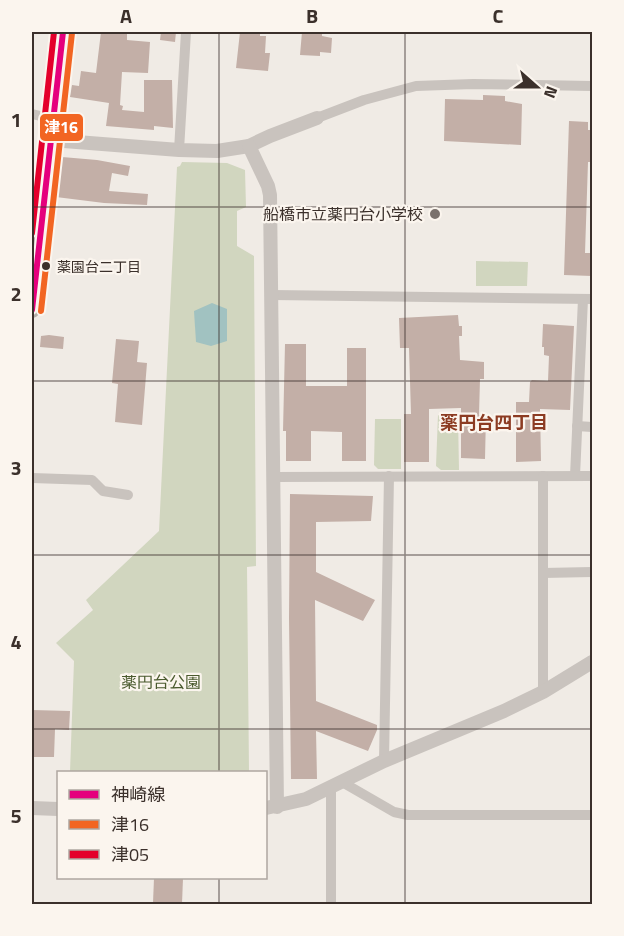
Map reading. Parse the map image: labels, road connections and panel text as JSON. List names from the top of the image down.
{
  "districts": ["薬円台四丁目"],
  "parks": ["薬円台公園"],
  "places": ["船橋市立薬円台小学校", "薬園台二丁目"],
  "lines": ["transit line 神崎線", "transit line 津05", "transit line 津16"],
  "legend": ["神崎線", "津16", "津05"],
  "north": "right",
  "grid": {
    "columns": ["A", "B", "C"],
    "rows": [
      "1",
      "2",
      "3",
      "4",
      "5"
    ]
  }
}
